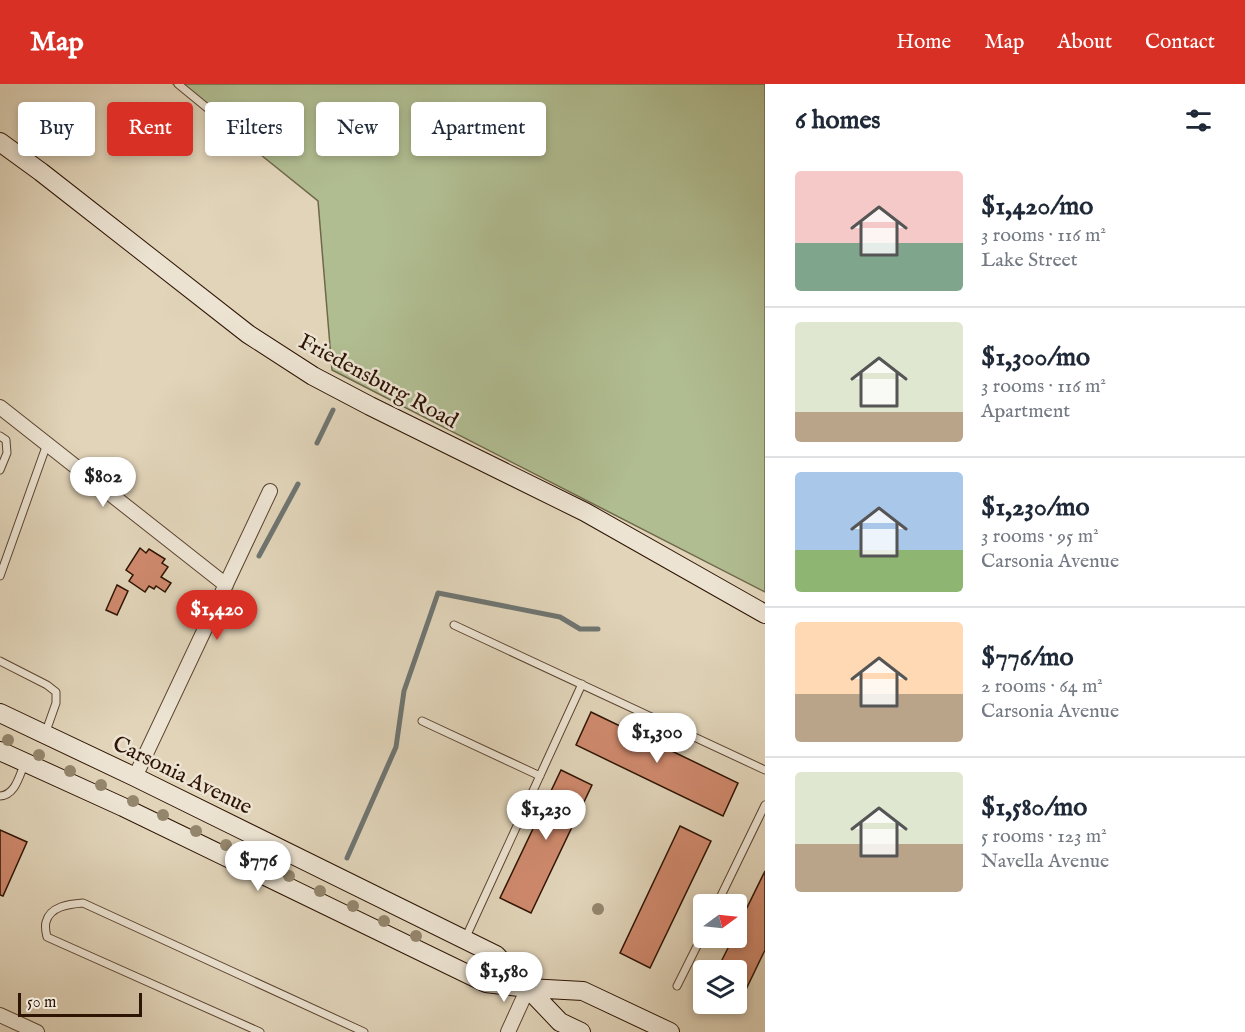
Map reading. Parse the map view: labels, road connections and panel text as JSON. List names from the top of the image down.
{
  "streets": {
    "street": ["Friedensburg Road", "Carsonia Avenue"]
  },
  "scale_bar": "50 m",
  "north": "right",
  "page": {
    "header": "Map",
    "nav": [
      "Home",
      "Map",
      "About",
      "Contact"
    ],
    "heading": "6 homes",
    "chip": [
      "Buy",
      "Rent",
      "Filters",
      "New",
      "Apartment"
    ],
    "list": [
      {
        "name": "$1,420/mo",
        "note": "3 rooms · 116 m² · Lake Street"
      },
      {
        "name": "$1,300/mo",
        "note": "3 rooms · 116 m² · Apartment"
      },
      {
        "name": "$1,230/mo",
        "note": "3 rooms · 95 m² · Carsonia Avenue"
      },
      {
        "name": "$776/mo",
        "note": "2 rooms · 64 m² · Carsonia Avenue"
      },
      {
        "name": "$1,580/mo",
        "note": "5 rooms · 123 m² · Navella Avenue"
      }
    ],
    "price": [
      "$802",
      "$1,420",
      "$1,300",
      "$1,230",
      "$776",
      "$1,580"
    ],
    "scale": "50 m"
  }
}
